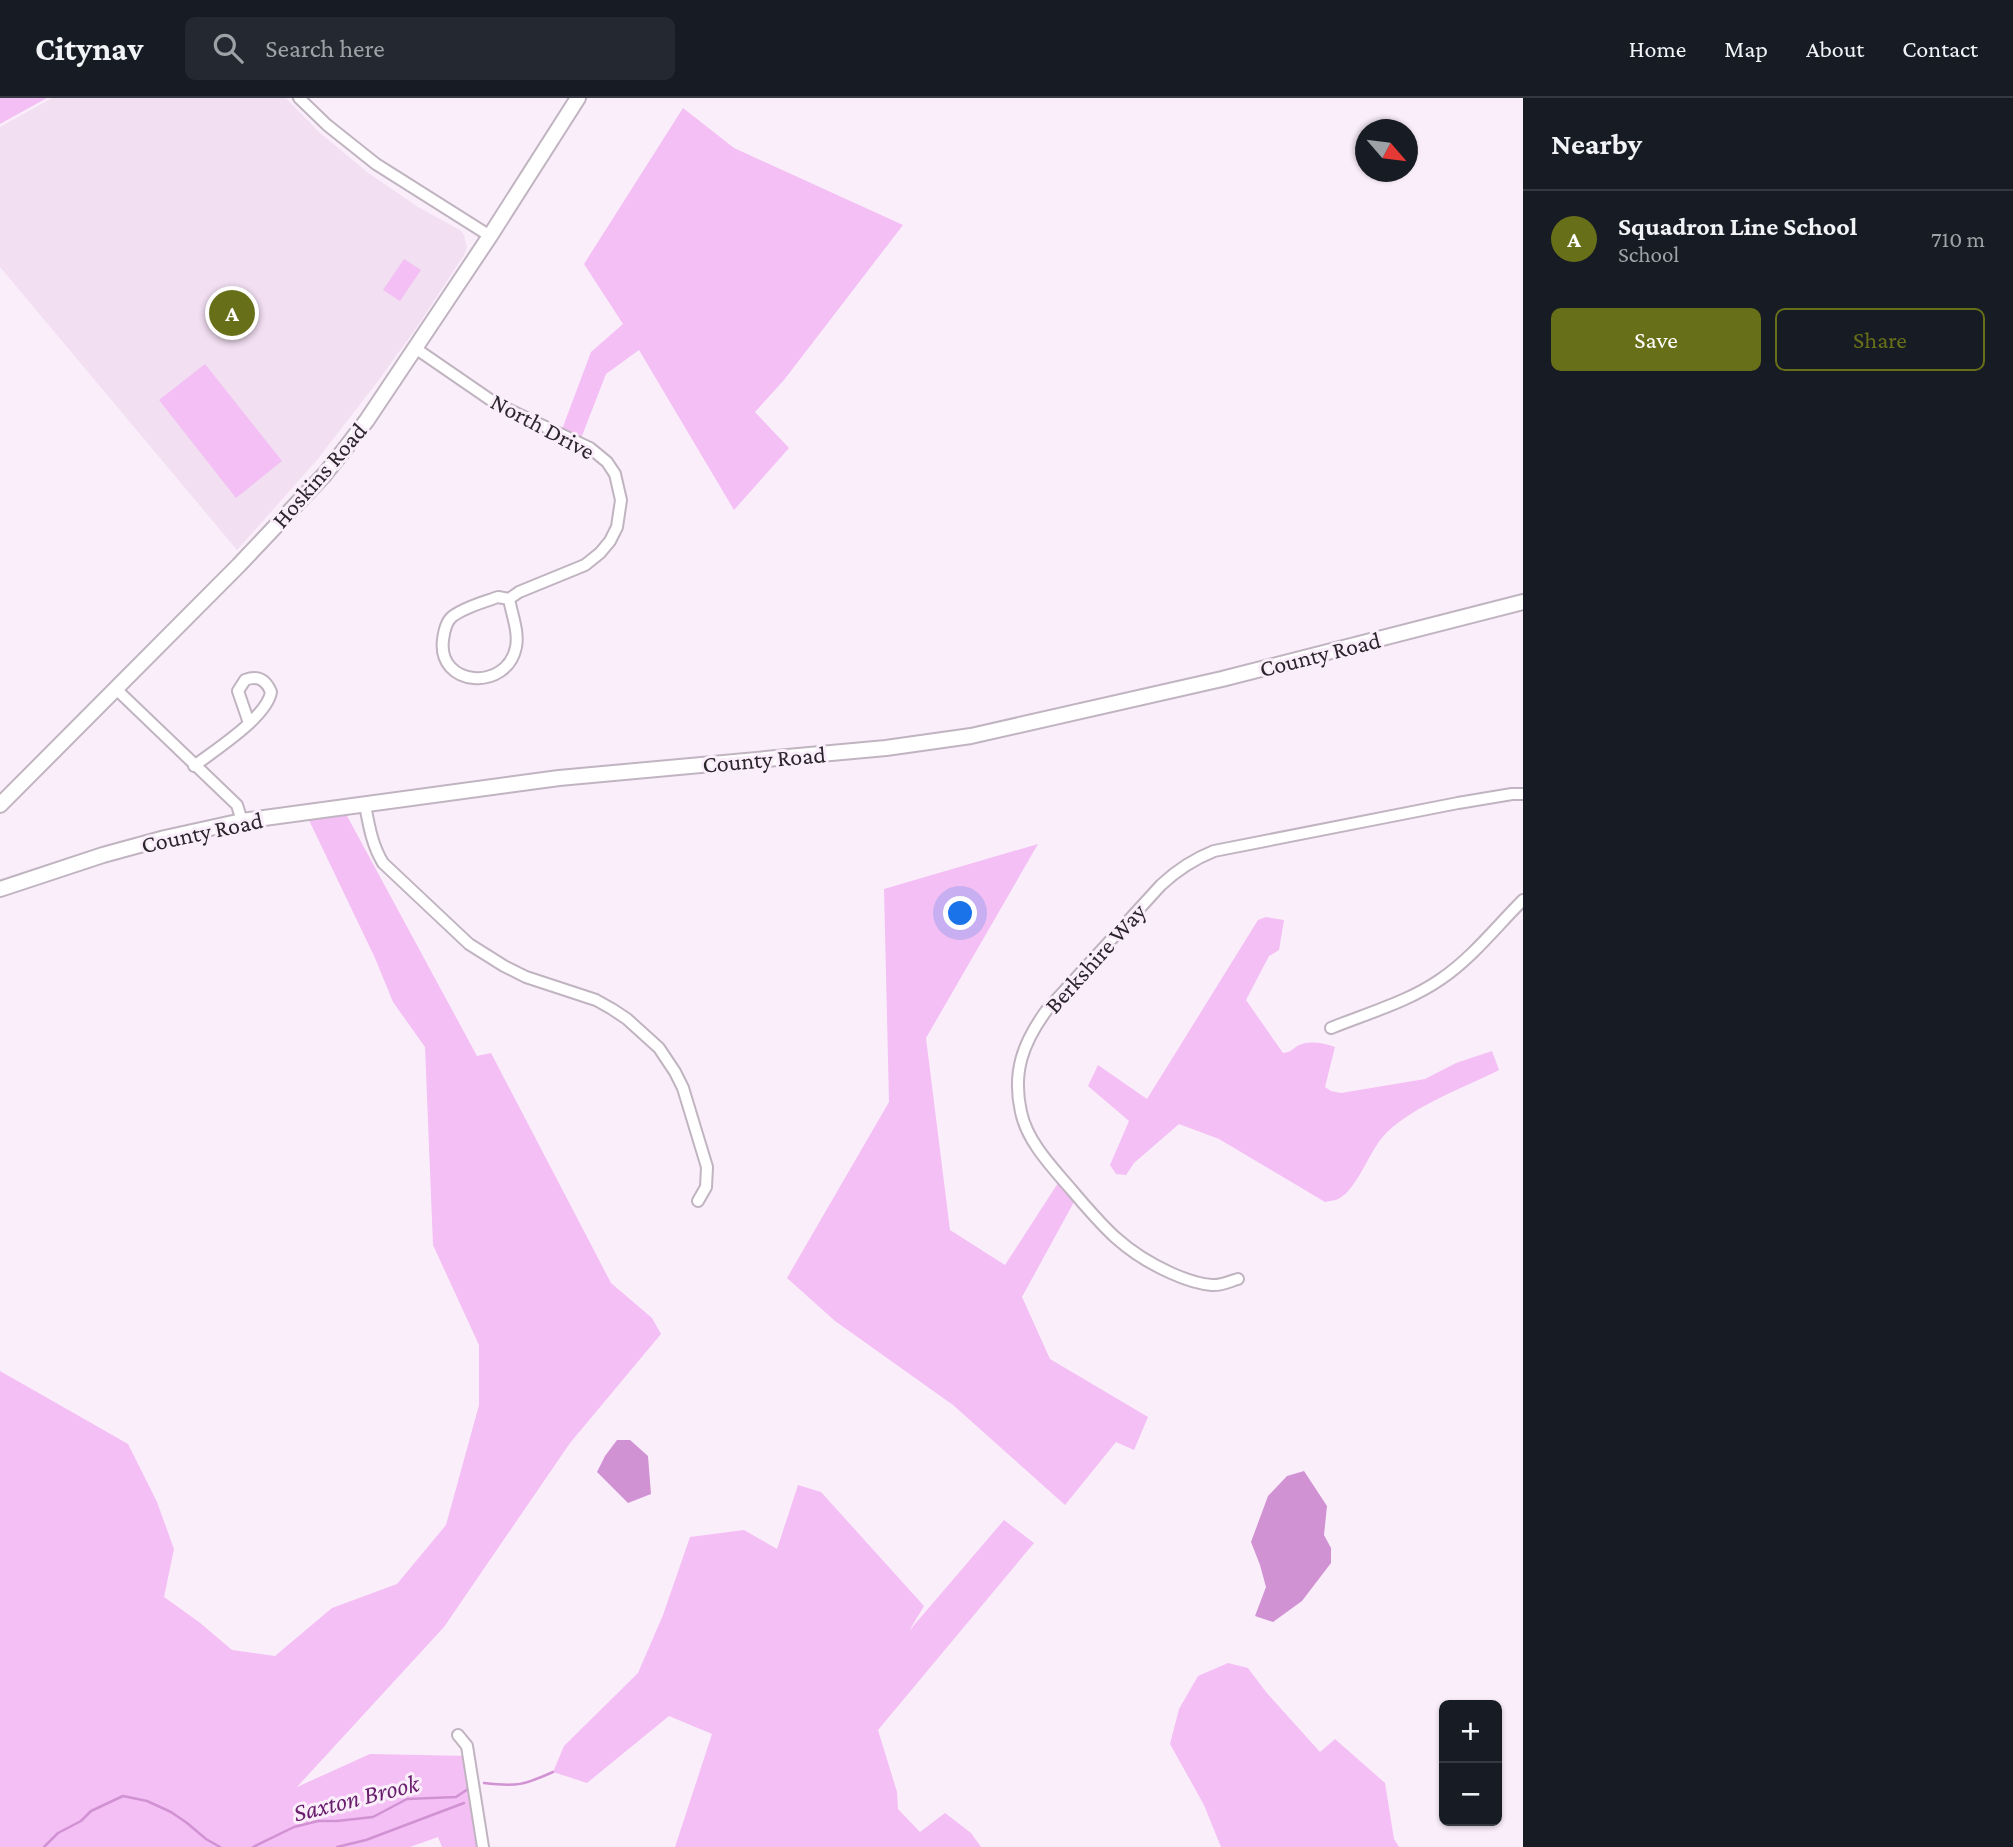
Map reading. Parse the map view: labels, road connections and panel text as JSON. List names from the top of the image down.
{
  "streets": {
    "street": [
      "North Drive",
      "Hoskins Road",
      "County Road",
      "Berkshire Way"
    ]
  },
  "crossings": [
    ["North Drive", "Hoskins Road"]
  ],
  "water": ["Saxton Brook"],
  "north": "bottom right",
  "page": {
    "header": "Citynav",
    "search": "Search here",
    "nav": [
      "Home",
      "Map",
      "About",
      "Contact"
    ],
    "heading": "Nearby",
    "list": [
      {
        "mark": "A",
        "name": "Squadron Line School",
        "note": "School",
        "value": "710 m"
      }
    ],
    "pins": "A",
    "buttons": ["Save", "Share"],
    "map_buttons": ["+", "−"]
  }
}
